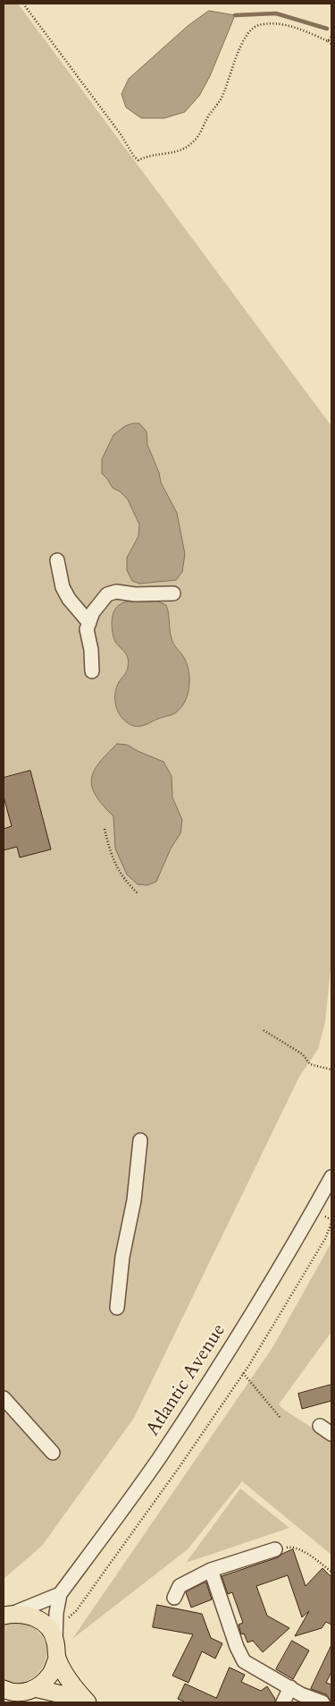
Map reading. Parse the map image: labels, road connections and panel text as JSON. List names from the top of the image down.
{
  "streets": {
    "street": ["Atlantic Avenue"]
  }
}
